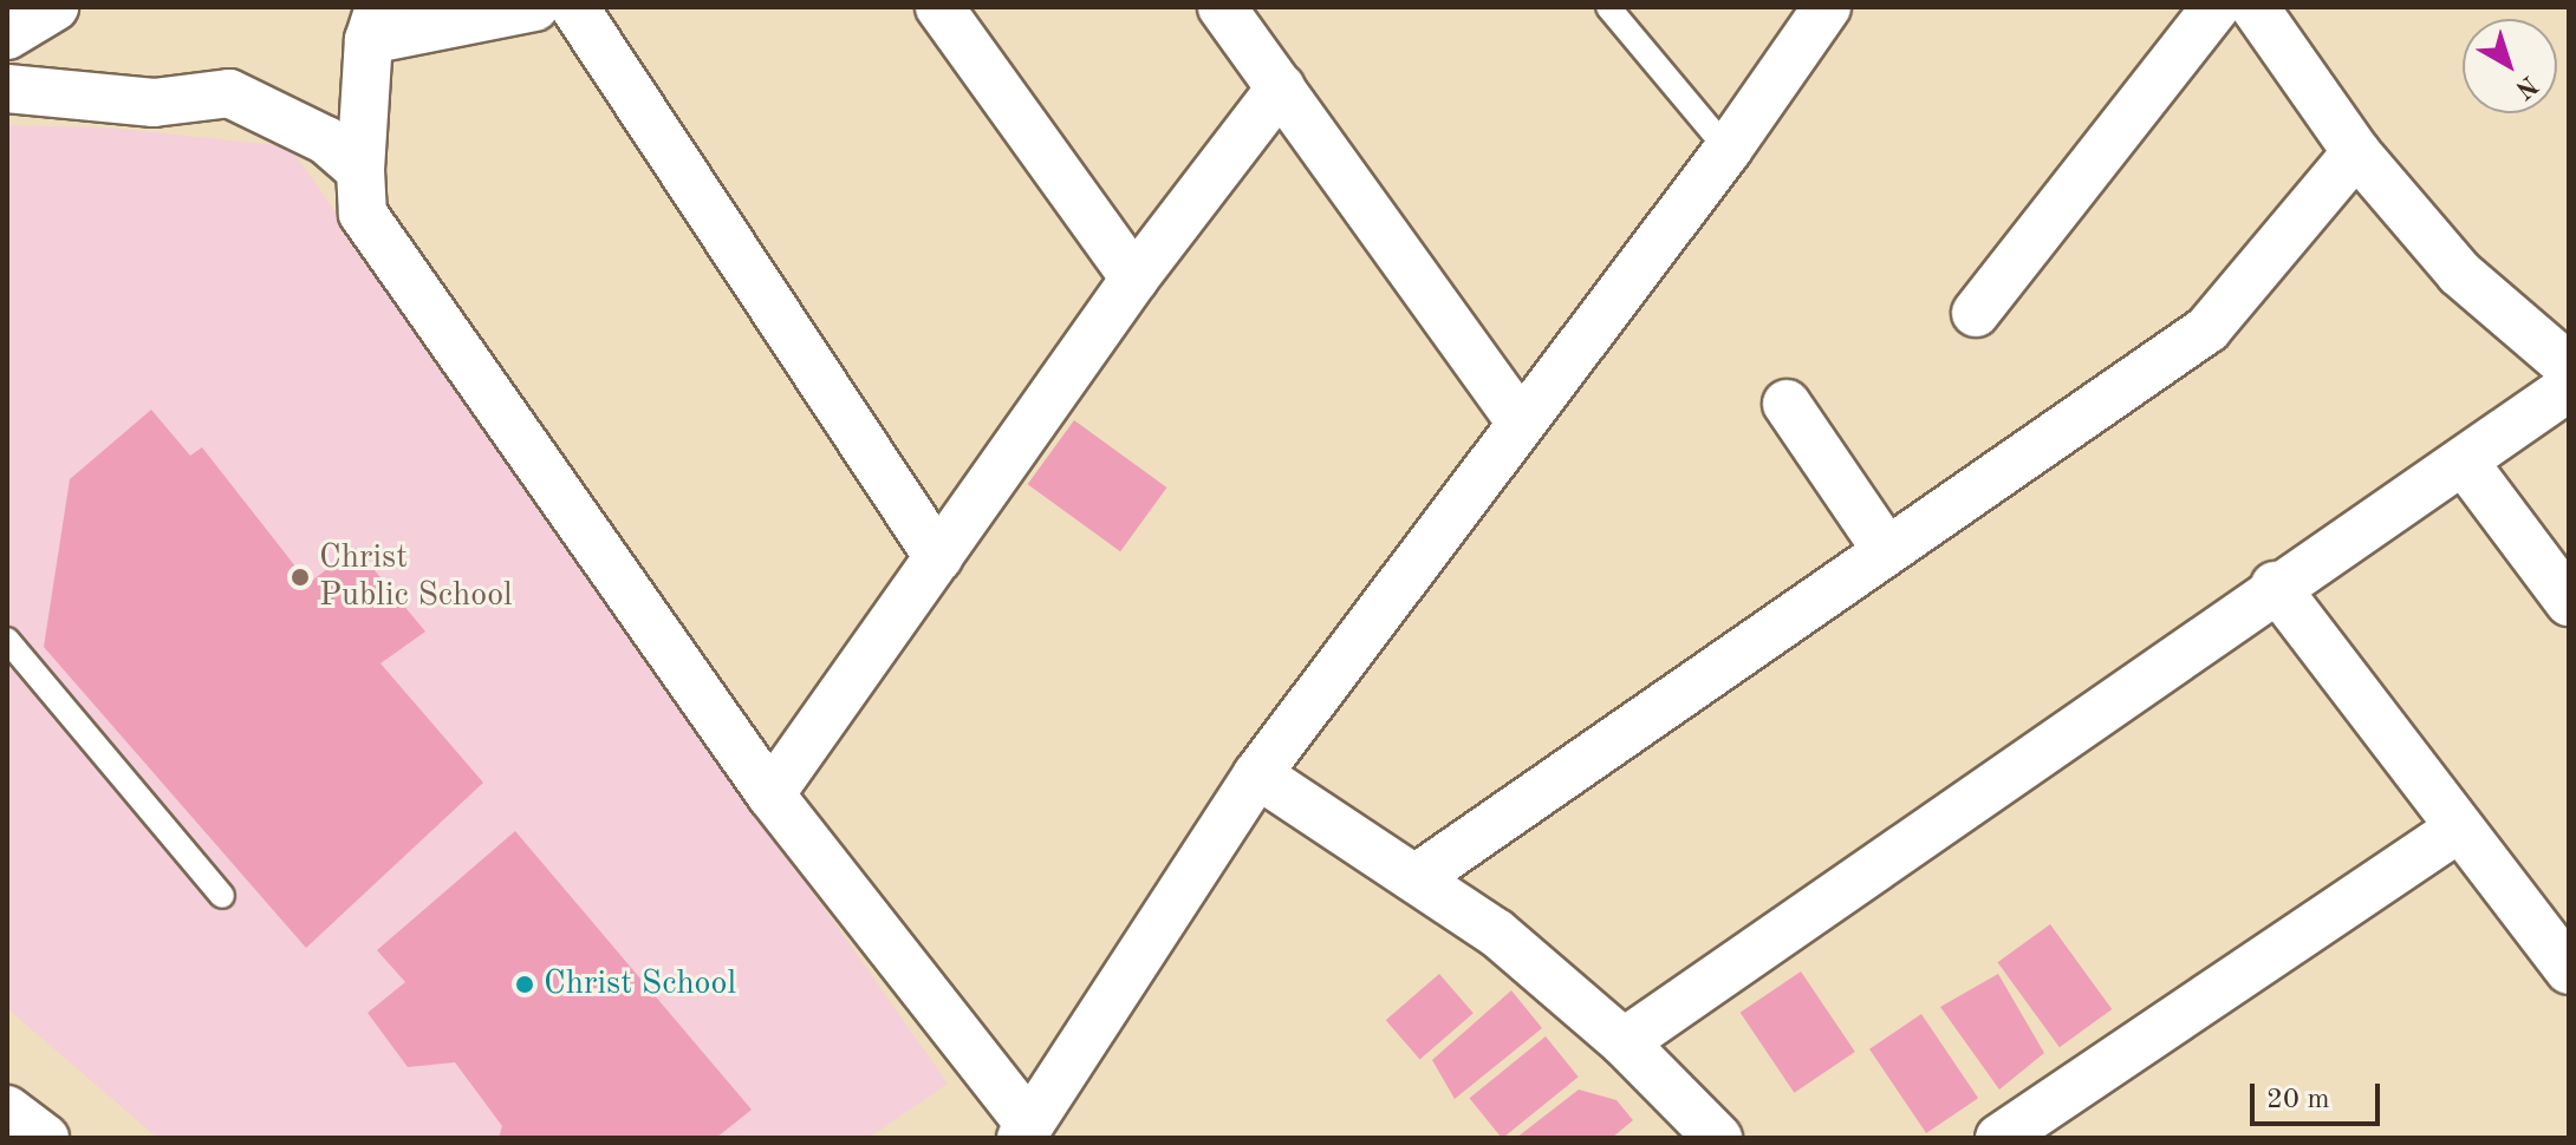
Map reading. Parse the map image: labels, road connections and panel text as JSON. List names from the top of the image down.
{
  "places": ["Christ Public School", "Christ School"],
  "scale_bar": "20 m",
  "north": "bottom right"
}
